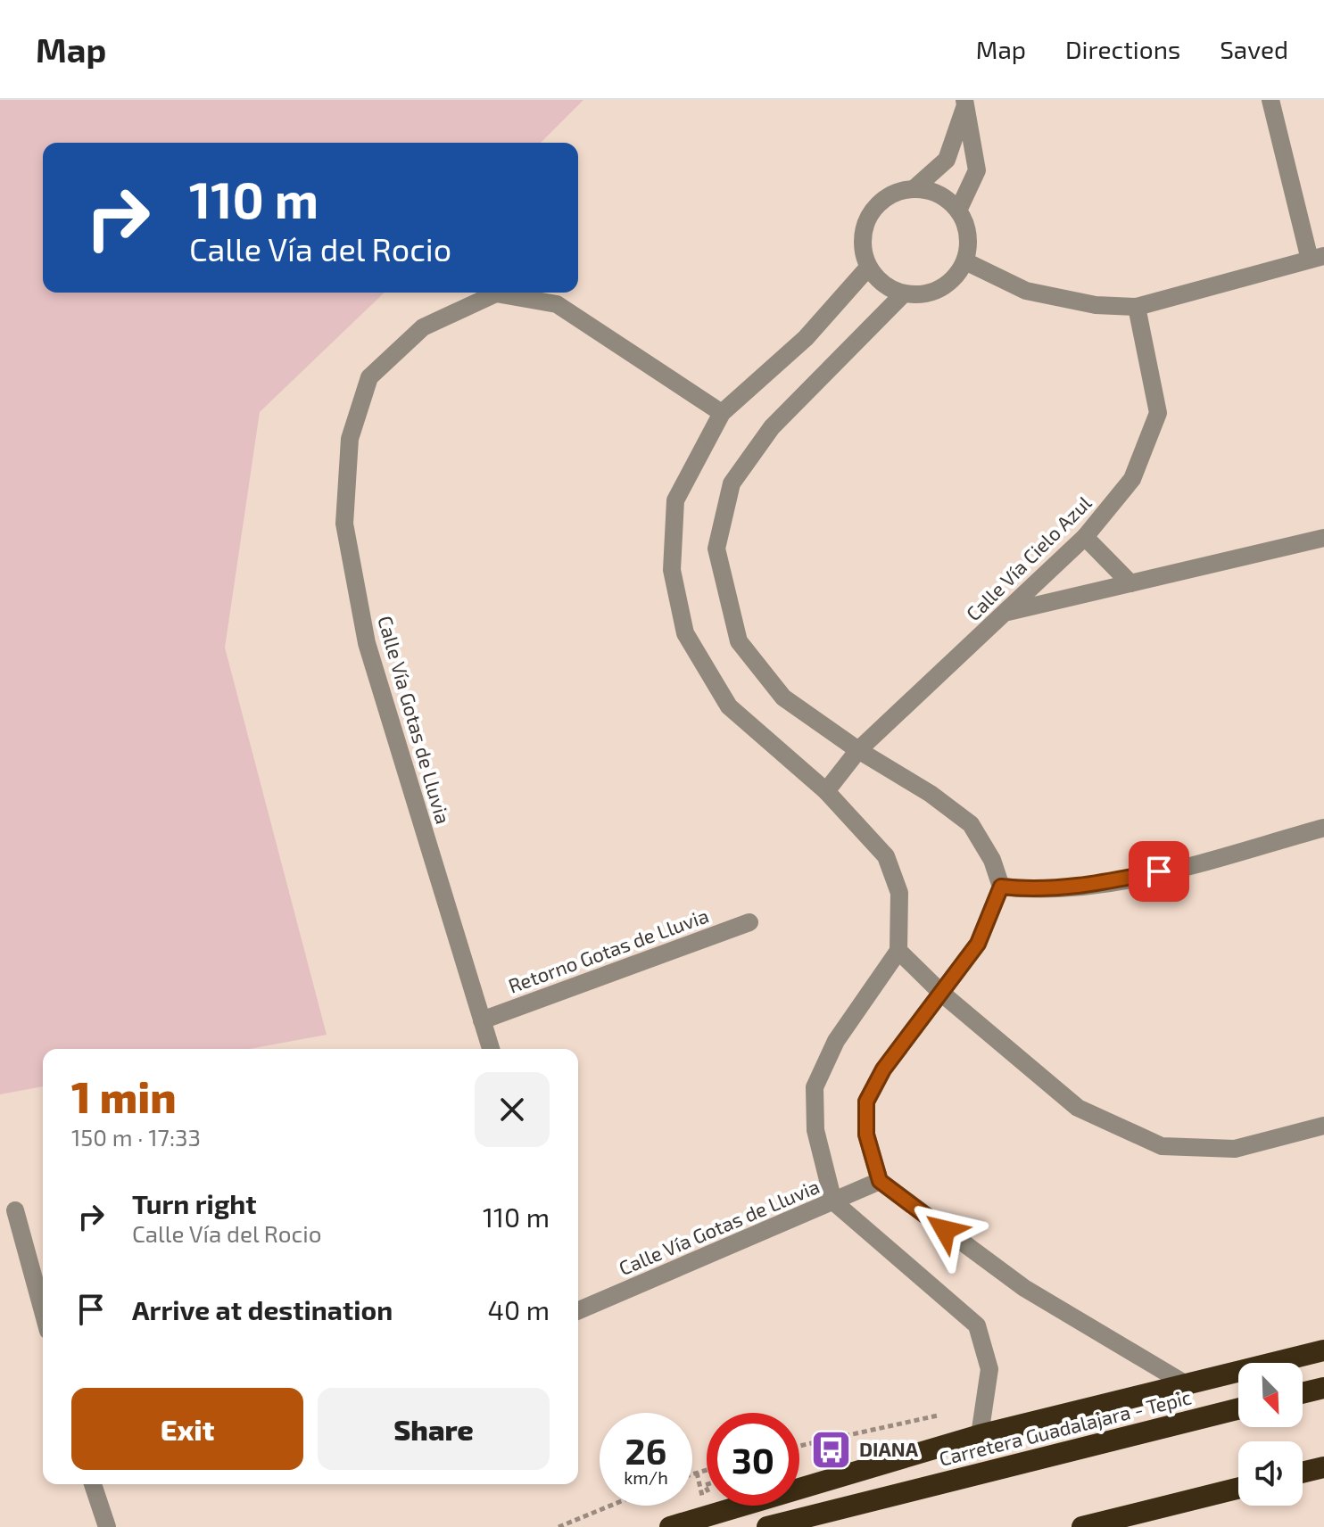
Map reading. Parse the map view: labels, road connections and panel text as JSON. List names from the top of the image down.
{
  "streets": {
    "highway": ["Carretera Guadalajara - Tepic"],
    "street": ["Calle Vía Cielo Azul", "Calle Vía Gotas de Lluvia", "Retorno Gotas de Lluvia"]
  },
  "crossings": [
    ["Calle Vía Gotas de Lluvia", "Retorno Gotas de Lluvia"]
  ],
  "places": {
    "bus stop": ["DIANA"]
  },
  "north": "bottom right",
  "page": {
    "header": "Map",
    "nav": ["Map", "Directions", "Saved"],
    "turn": ["110 m", "Calle Vía del Rocio"],
    "heading": ["1 min", "150 m · 17:33"],
    "list": [
      {
        "name": "Turn right",
        "note": "Calle Vía del Rocio",
        "value": "110 m"
      },
      {
        "name": "Arrive at destination",
        "value": "40 m"
      }
    ],
    "buttons": ["Exit", "Share"],
    "speed": "26 km/h",
    "limit": "30"
  }
}
